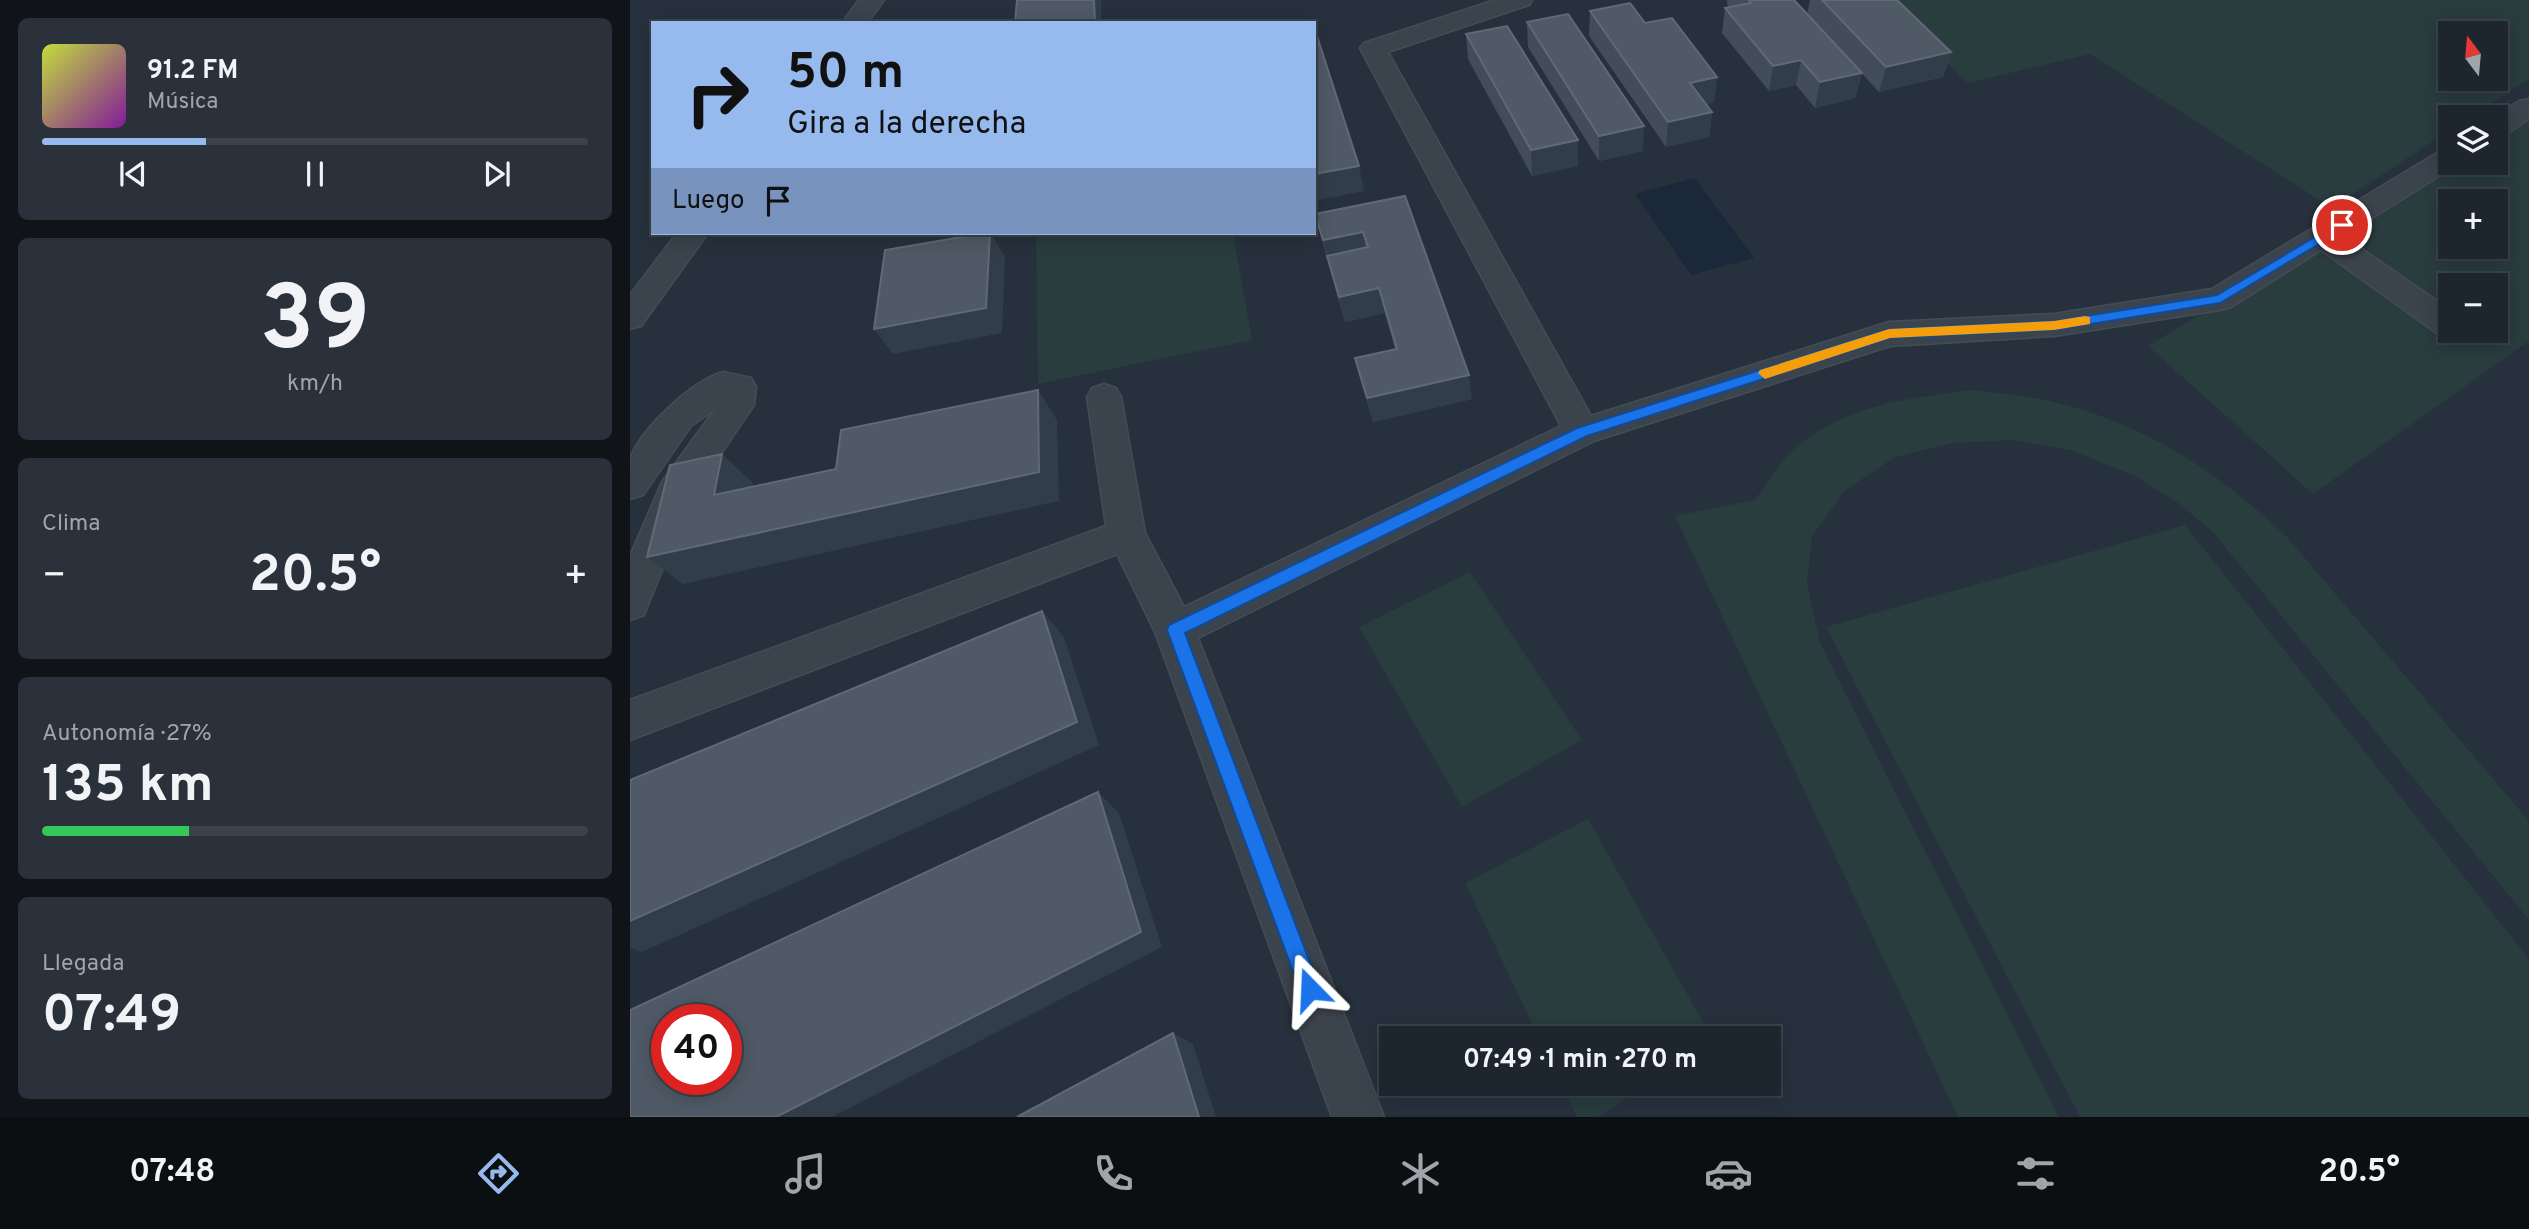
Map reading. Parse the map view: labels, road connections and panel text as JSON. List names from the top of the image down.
{
  "north": "top",
  "page": {
    "map_buttons": ["+", "−"],
    "turn": ["50 m", "Gira a la derecha"],
    "song": ["91.2 FM", "Música"],
    "then": "Luego",
    "tile": [
      ["39", "km/h"],
      "Clima",
      ["Autonomía · 27%", "135 km"],
      ["Llegada", "07:49"]
    ],
    "heat": ["−", "20.5°", "+"],
    "limit": "40",
    "trip": "07:49 · 1 min · 270 m",
    "tabs": ["07:48", "20.5°"]
  }
}
